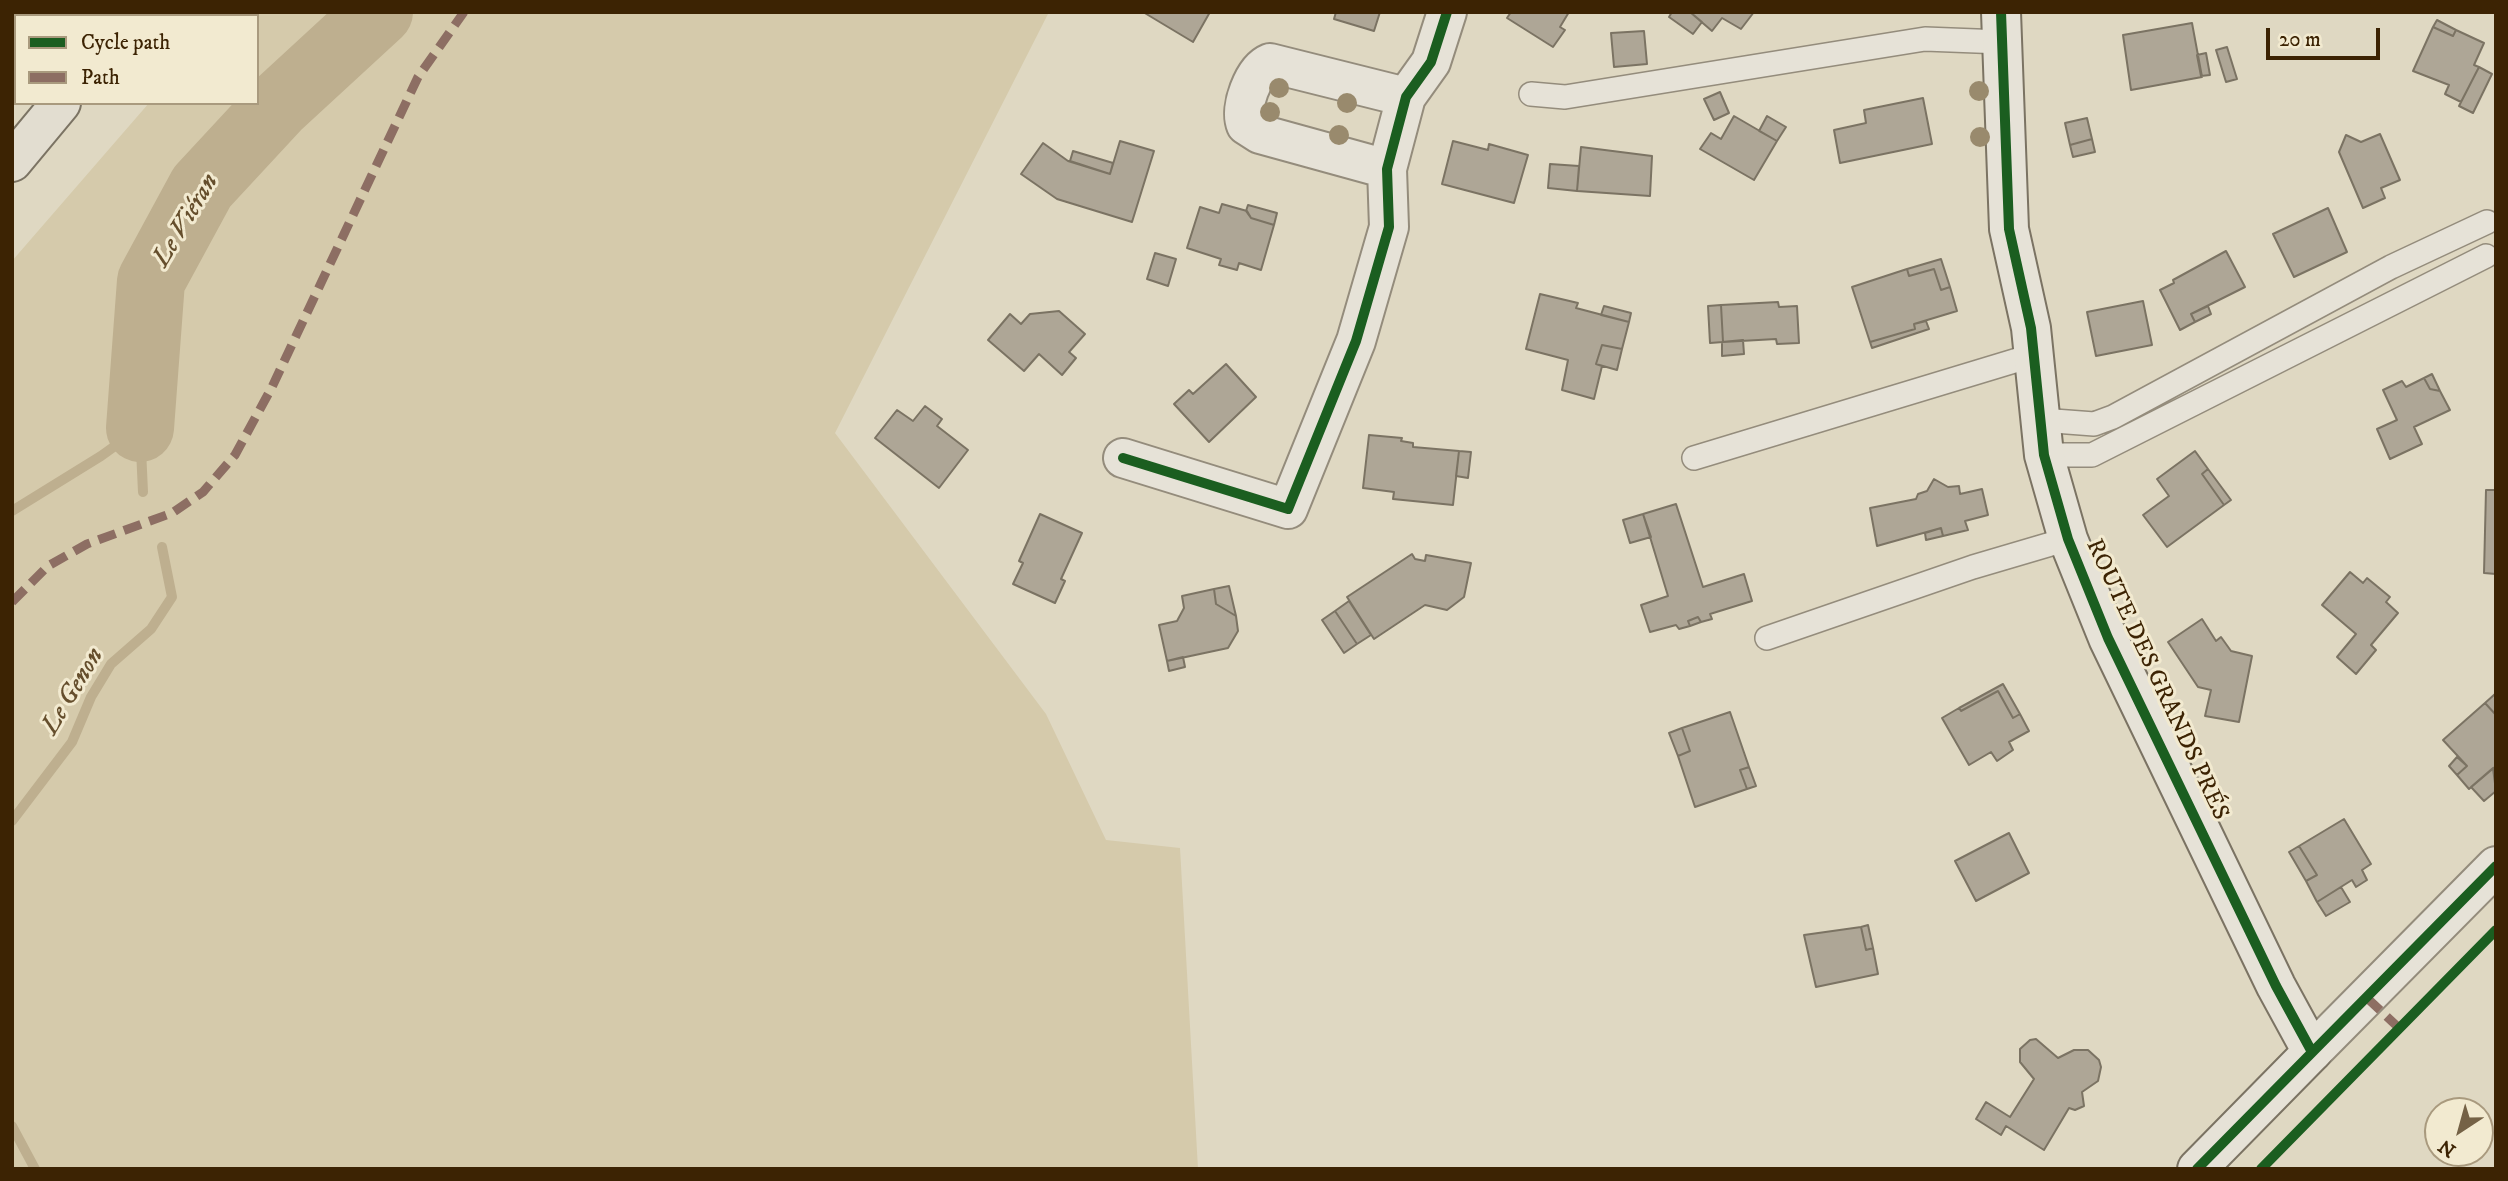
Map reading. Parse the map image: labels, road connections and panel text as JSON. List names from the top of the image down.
{
  "streets": {
    "street": ["ROUTE DES GRANDS PRÉS"]
  },
  "water": ["Le Viéran", "Le Genon"],
  "legend": ["Cycle path", "Path"],
  "scale_bar": "20 m",
  "north": "bottom left"
}
